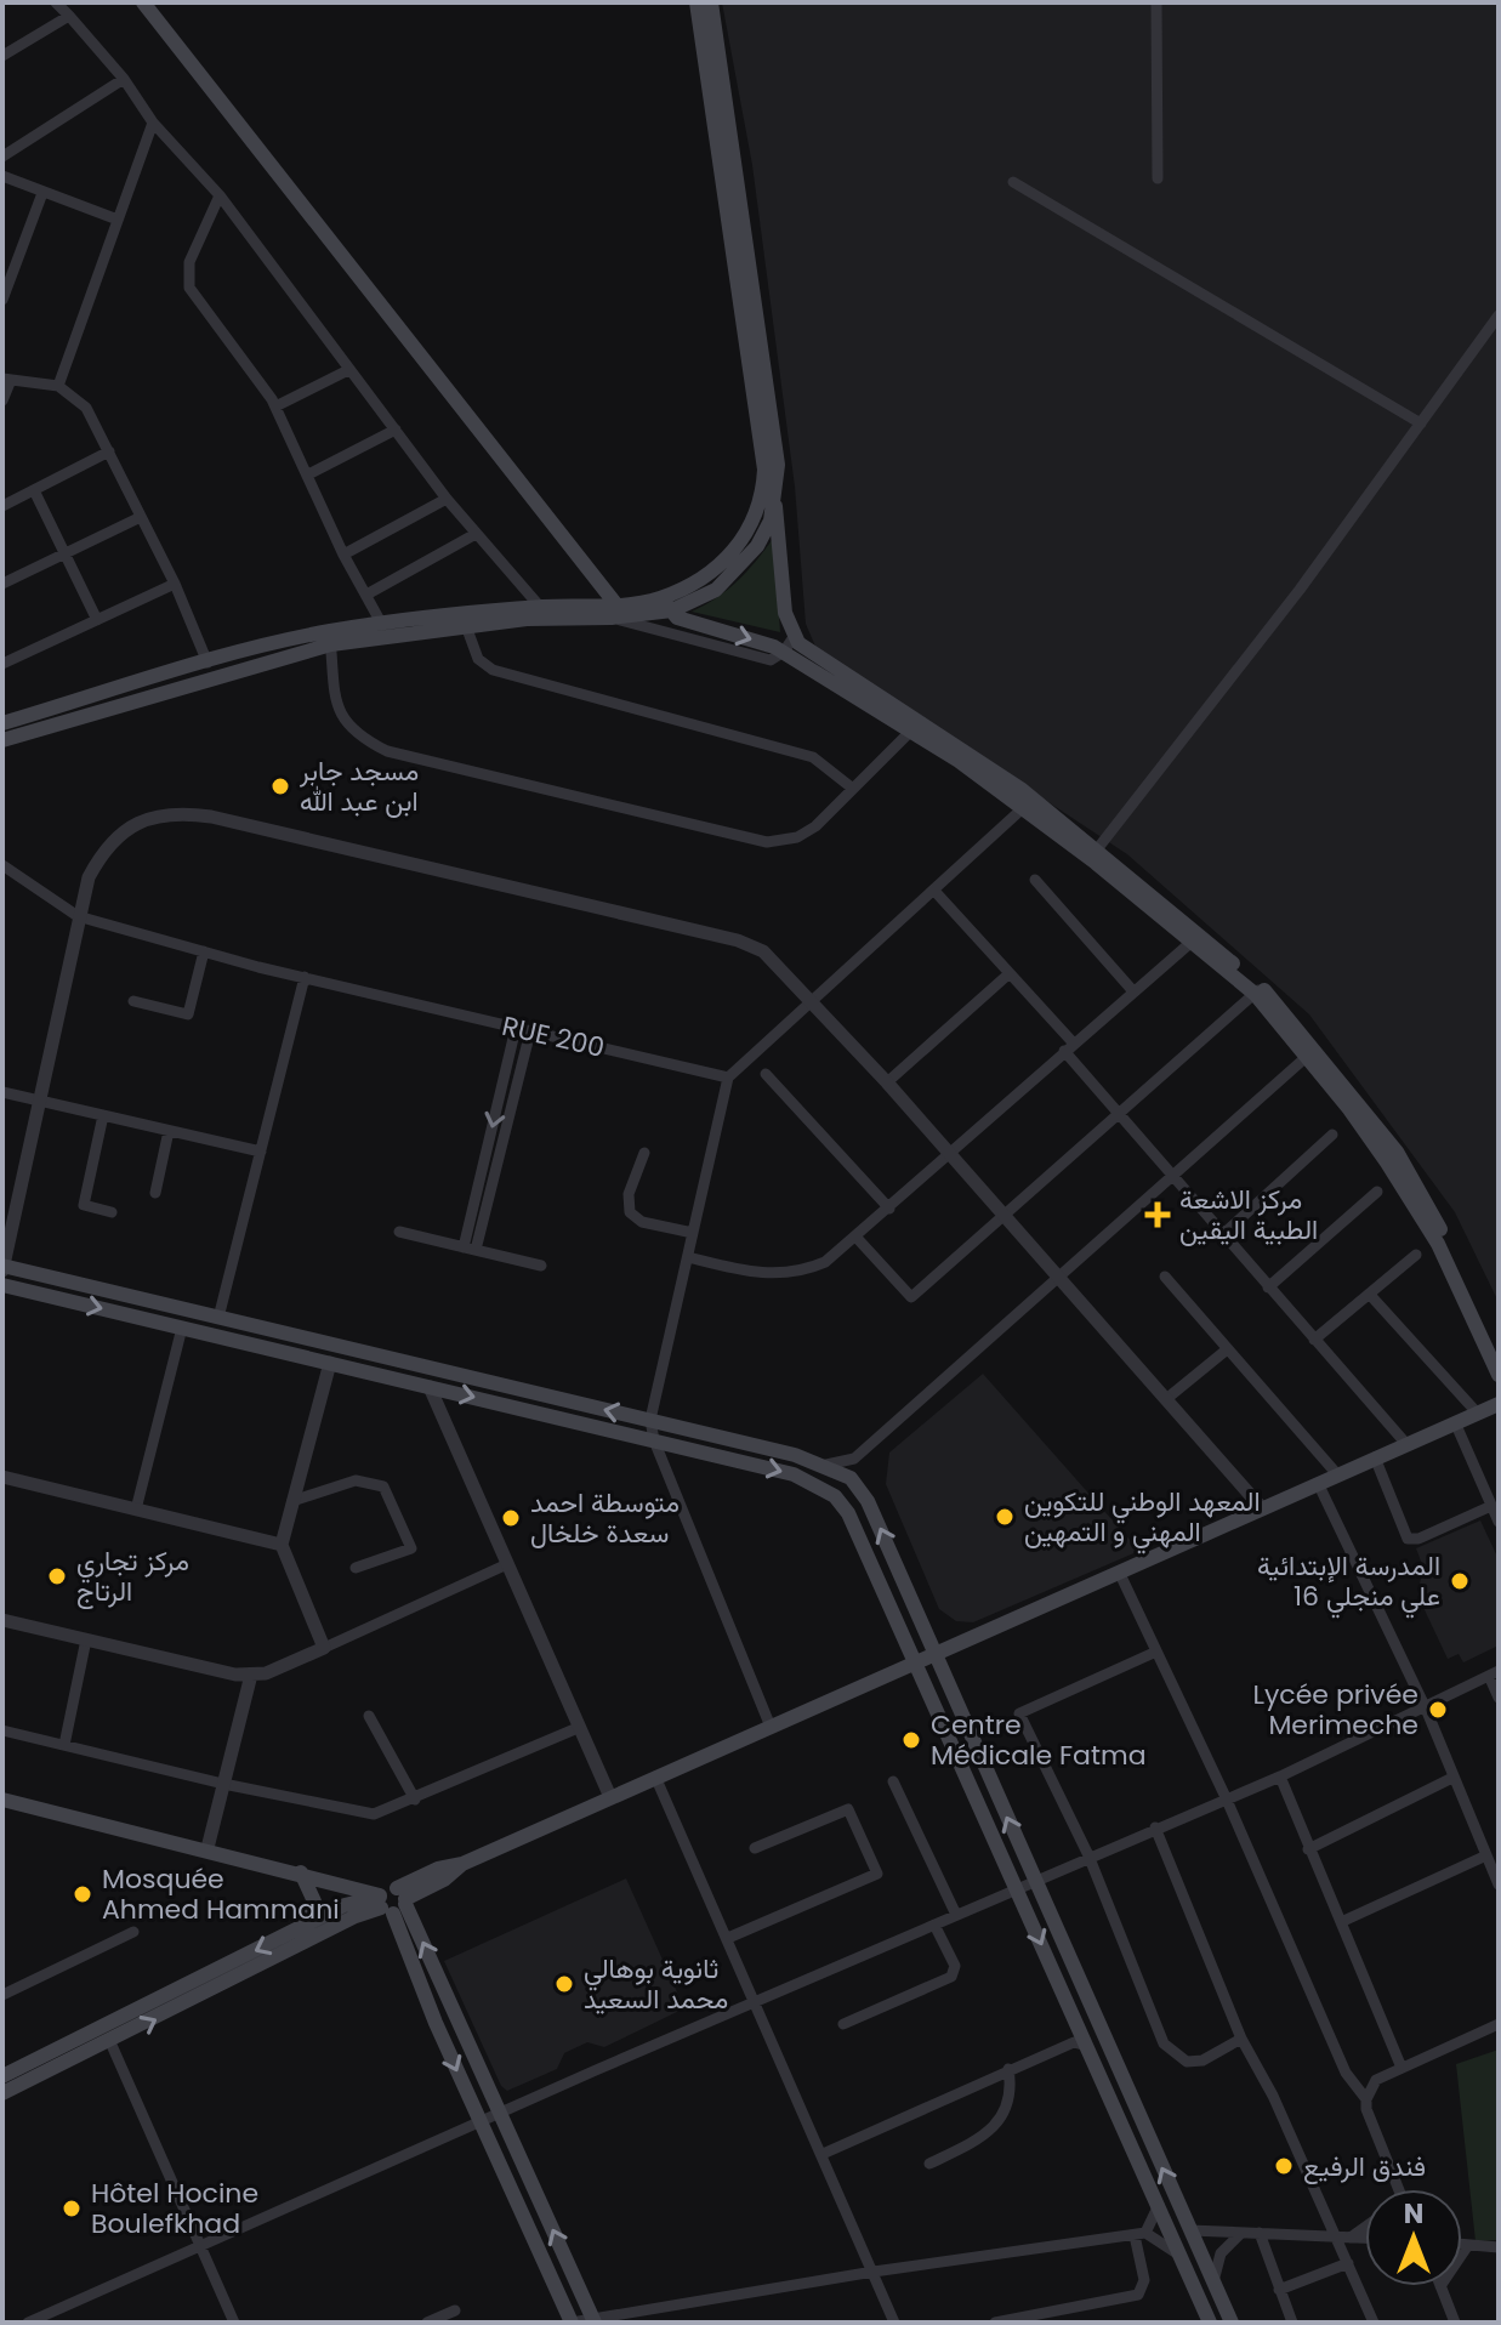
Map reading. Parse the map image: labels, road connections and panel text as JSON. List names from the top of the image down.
{
  "streets": {
    "street": ["RUE 200"]
  },
  "places": {
    "other": [
      "مسجد جابر ابن عبد الله",
      "المعهد الوطني للتكوين المهني و التمهين",
      "متوسطة احمد سعدة خلخال",
      "مركز تجاري الرتاج",
      "المدرسة الإبتدائية علي منجلي 16",
      "Lycée privée Merimeche",
      "Centre Médicale Fatma",
      "Mosquée Ahmed Hammani",
      "ثانوية بوهالي محمد السعيد",
      "فندق الرفيع",
      "Hôtel Hocine Boulefkhad"
    ],
    "health": ["مركز الاشعة الطبية اليقين"]
  },
  "north": "top"
}
